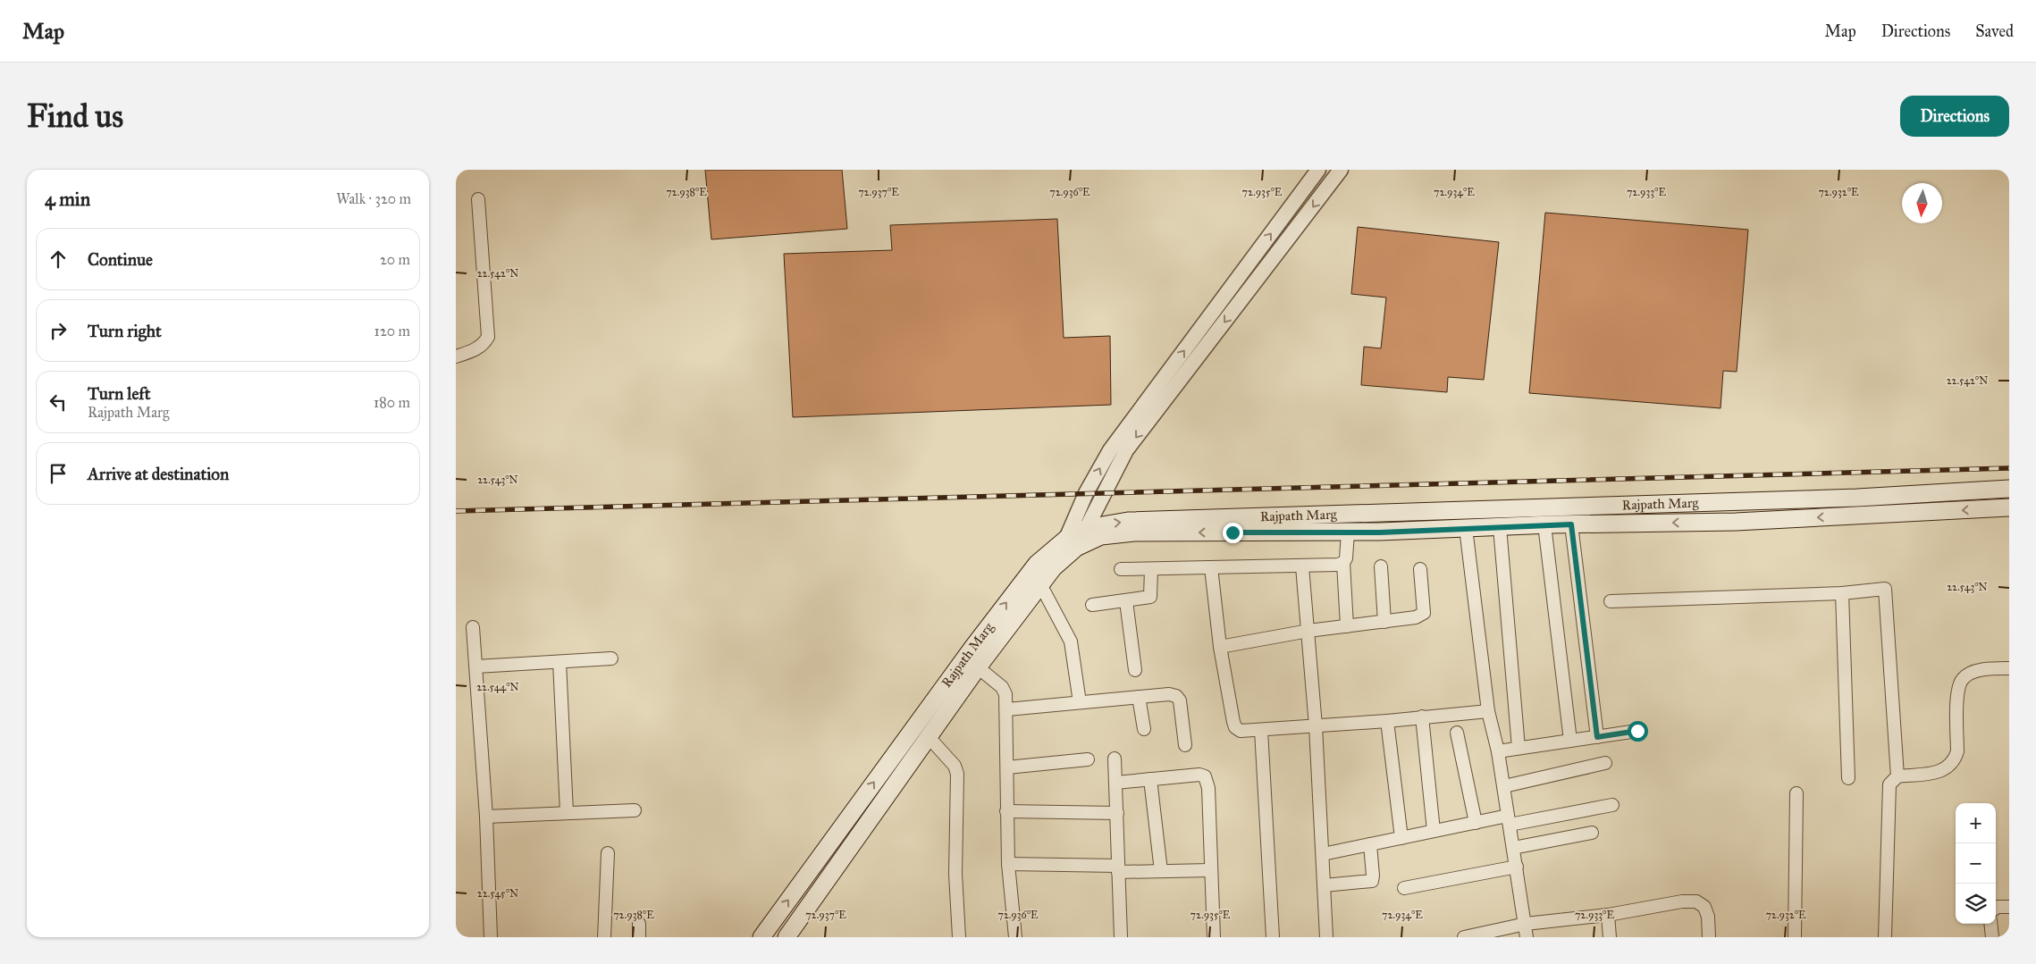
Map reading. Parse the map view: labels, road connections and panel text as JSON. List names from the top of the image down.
{
  "streets": {
    "main road": ["Rajpath Marg"]
  },
  "north": "bottom",
  "page": {
    "header": "Map",
    "nav": ["Map", "Directions", "Saved"],
    "buttons": "Directions",
    "title": "Find us",
    "heading": ["4 min", "Walk · 320 m"],
    "list": [
      ["Continue", "20 m"],
      ["Turn right", "120 m"],
      ["Turn left", "Rajpath Marg", "180 m"],
      "Arrive at destination"
    ],
    "map_buttons": ["+", "−"]
  },
  "coordinates": [
    "72.938°E",
    "72.937°E",
    "72.936°E",
    "72.935°E",
    "72.934°E",
    "72.933°E",
    "72.932°E",
    "22.542°N",
    "22.543°N",
    "22.544°N",
    "22.545°N"
  ]
}
